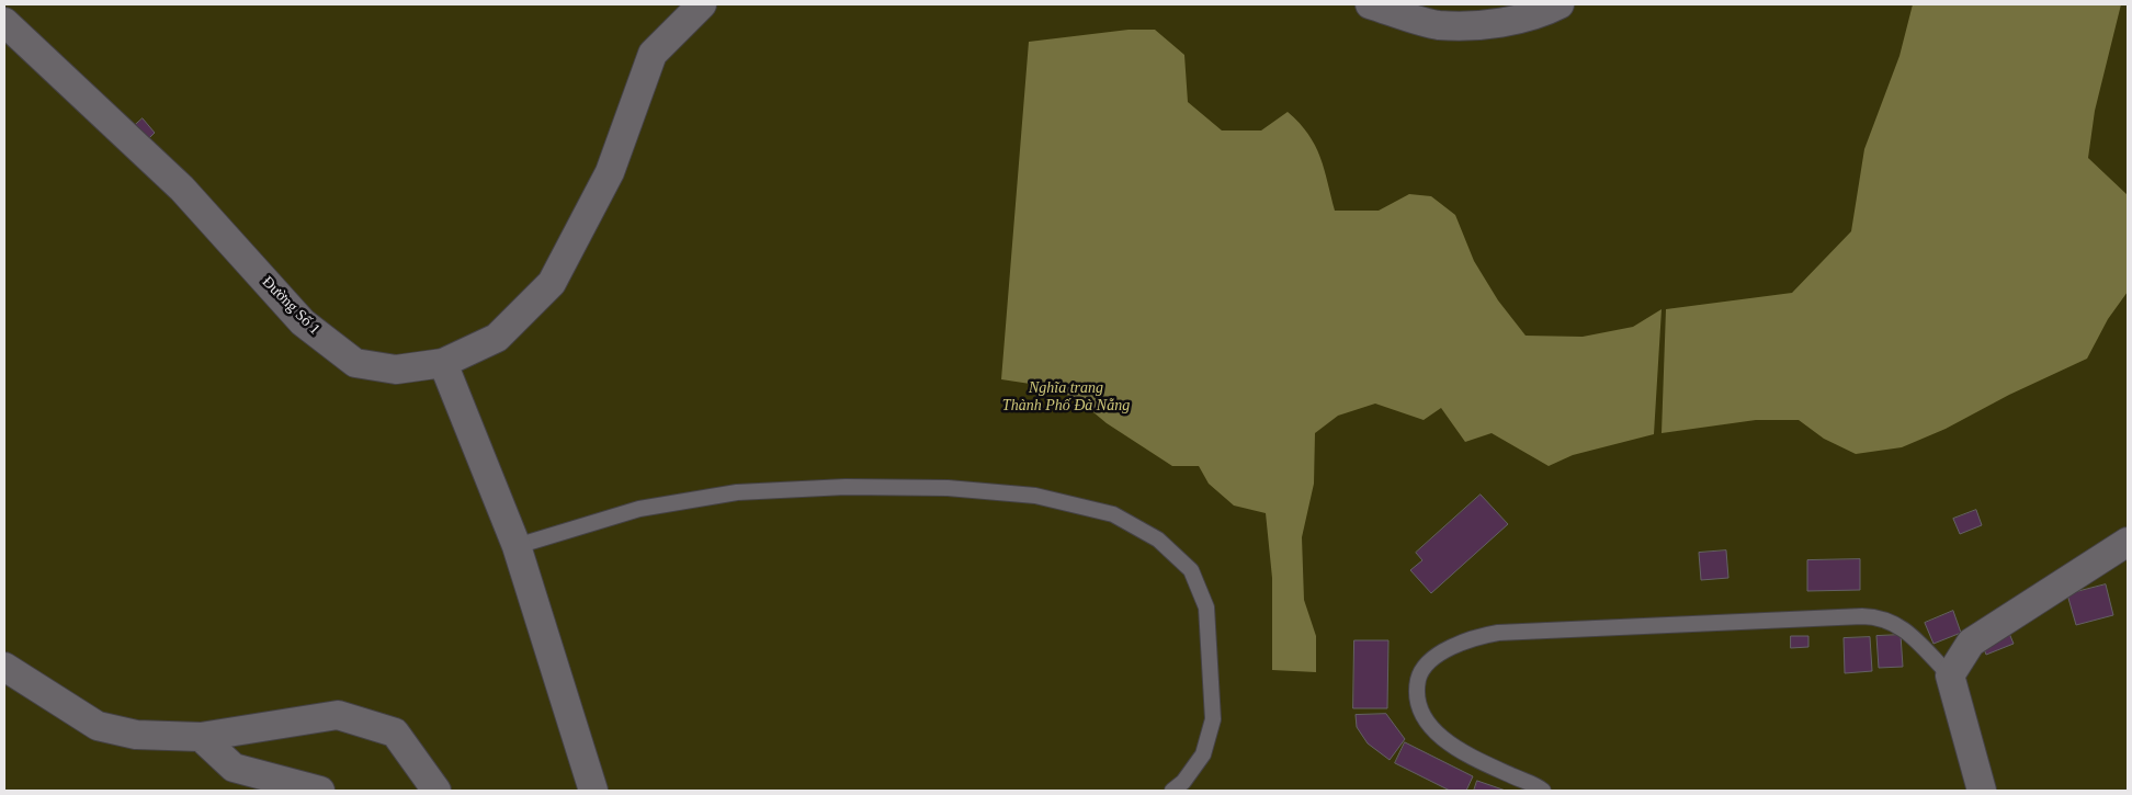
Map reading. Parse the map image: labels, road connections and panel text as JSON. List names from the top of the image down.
{
  "streets": {
    "street": ["Đường Số 1"]
  },
  "parks": ["Nghĩa trang Thành Phố Đà Nẵng"]
}
